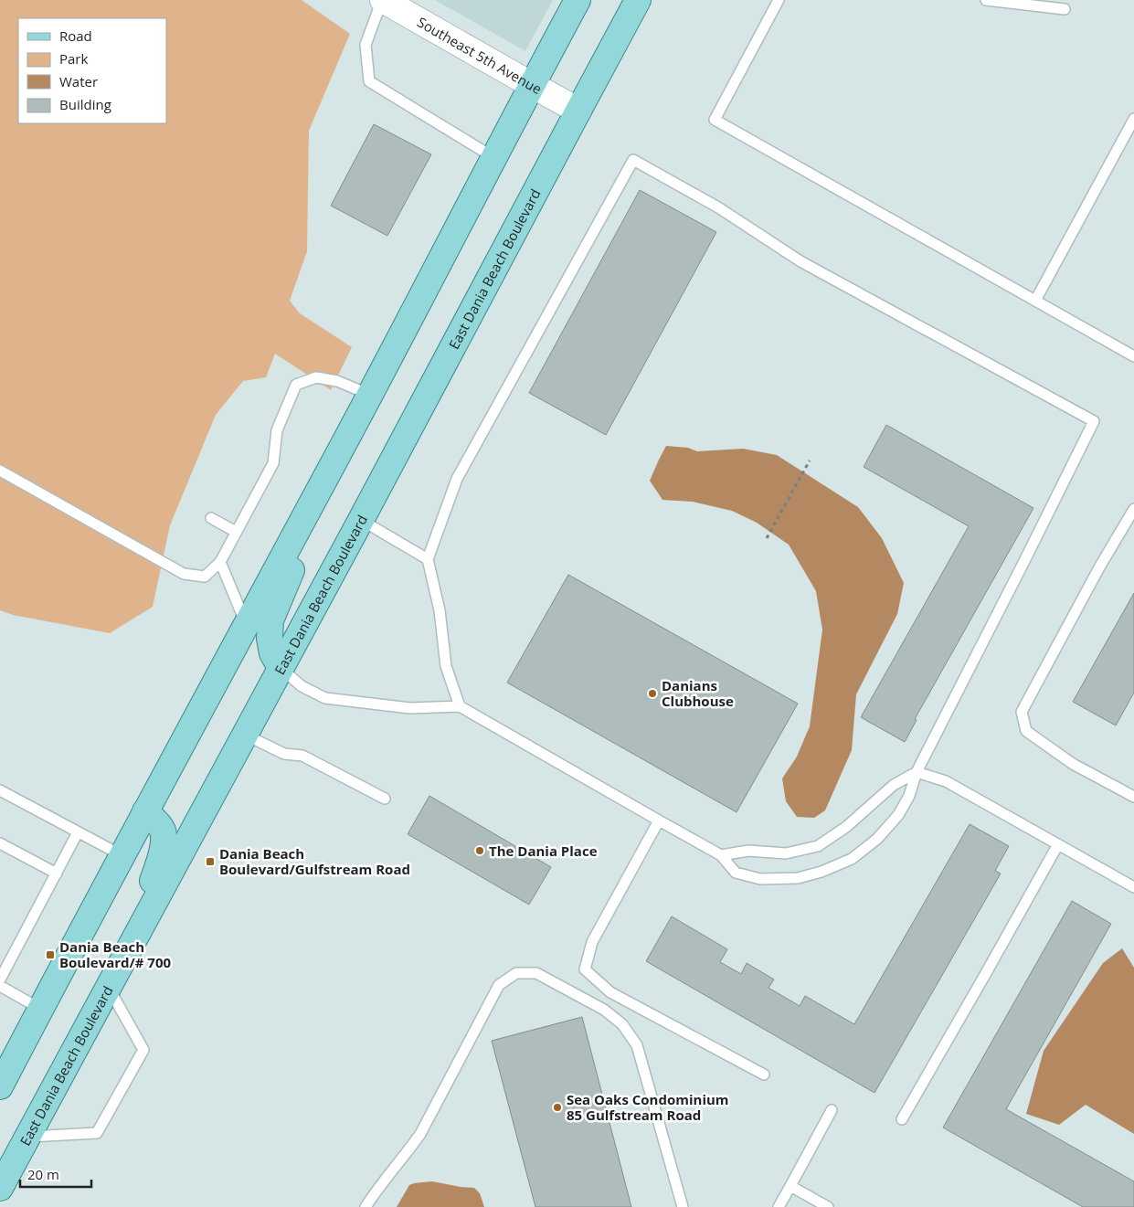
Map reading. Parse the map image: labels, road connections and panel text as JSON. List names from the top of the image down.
{
  "streets": {
    "main road": ["East Dania Beach Boulevard"],
    "street": ["Southeast 5th Avenue"]
  },
  "crossings": [
    ["Southeast 5th Avenue", "East Dania Beach Boulevard"]
  ],
  "places": {
    "other": ["Danians Clubhouse", "The Dania Place", "Sea Oaks Condominium 85 Gulfstream Road"],
    "transit": ["Dania Beach Boulevard/Gulfstream Road", "Dania Beach Boulevard/# 700"]
  },
  "legend": [
    "Road",
    "Park",
    "Water",
    "Building"
  ],
  "scale_bar": "20 m"
}
